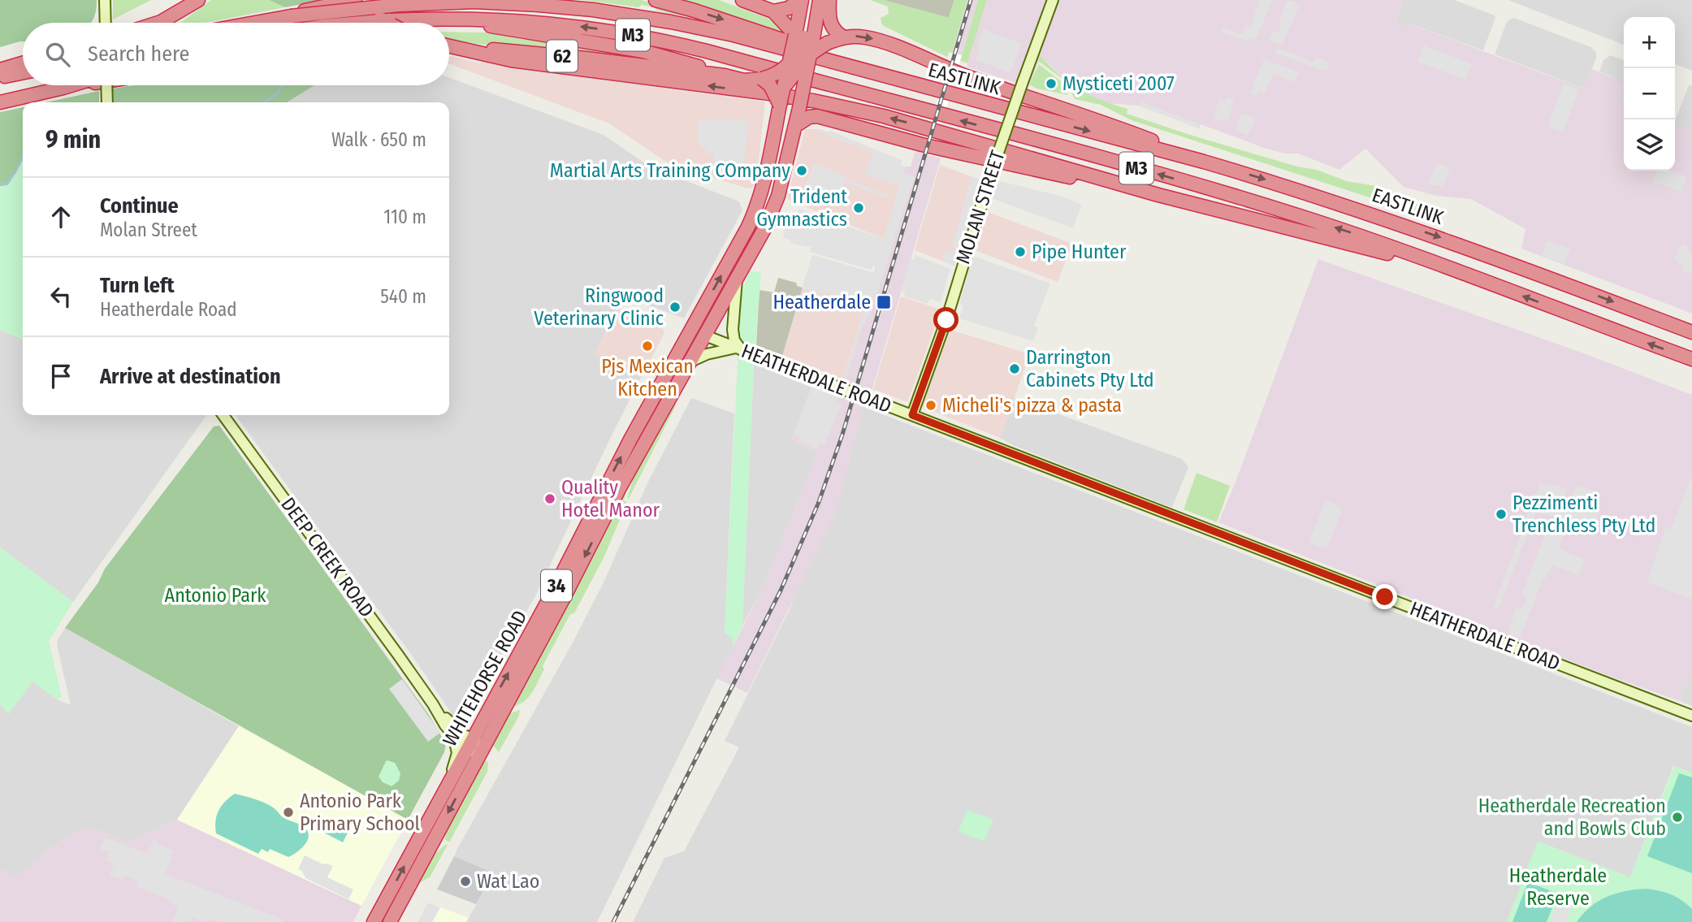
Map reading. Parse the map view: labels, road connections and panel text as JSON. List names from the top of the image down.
{
  "streets": {
    "highway": [
      "M3",
      "62",
      "EASTLINK",
      "34",
      "WHITEHORSE ROAD"
    ],
    "main road": ["MOLAN STREET", "HEATHERDALE ROAD", "DEEP CREEK ROAD"]
  },
  "crossings": [
    ["62", "34"],
    ["MOLAN STREET", "HEATHERDALE ROAD"],
    ["HEATHERDALE ROAD", "34"],
    ["HEATHERDALE ROAD", "WHITEHORSE ROAD"],
    ["DEEP CREEK ROAD", "WHITEHORSE ROAD"],
    ["34", "WHITEHORSE ROAD"]
  ],
  "parks": ["Antonio Park", "Heatherdale Reserve"],
  "places": {
    "other": [
      "Mysticeti 2007",
      "Martial Arts Training COmpany",
      "Trident Gymnastics",
      "Pipe Hunter",
      "Ringwood Veterinary Clinic",
      "Pjs Mexican Kitchen",
      "Darrington Cabinets Pty Ltd",
      "Micheli's pizza & pasta",
      "Quality Hotel Manor",
      "Pezzimenti Trenchless Pty Ltd",
      "Antonio Park Primary School",
      "Heatherdale Recreation and Bowls Club",
      "Wat Lao"
    ],
    "transit": ["Heatherdale"]
  },
  "page": {
    "map_buttons": ["+", "−"],
    "search": "Search here",
    "heading": ["9 min", "Walk · 650 m"],
    "list": [
      ["Continue", "Molan Street", "110 m"],
      ["Turn left", "Heatherdale Road", "540 m"],
      "Arrive at destination"
    ]
  }
}
